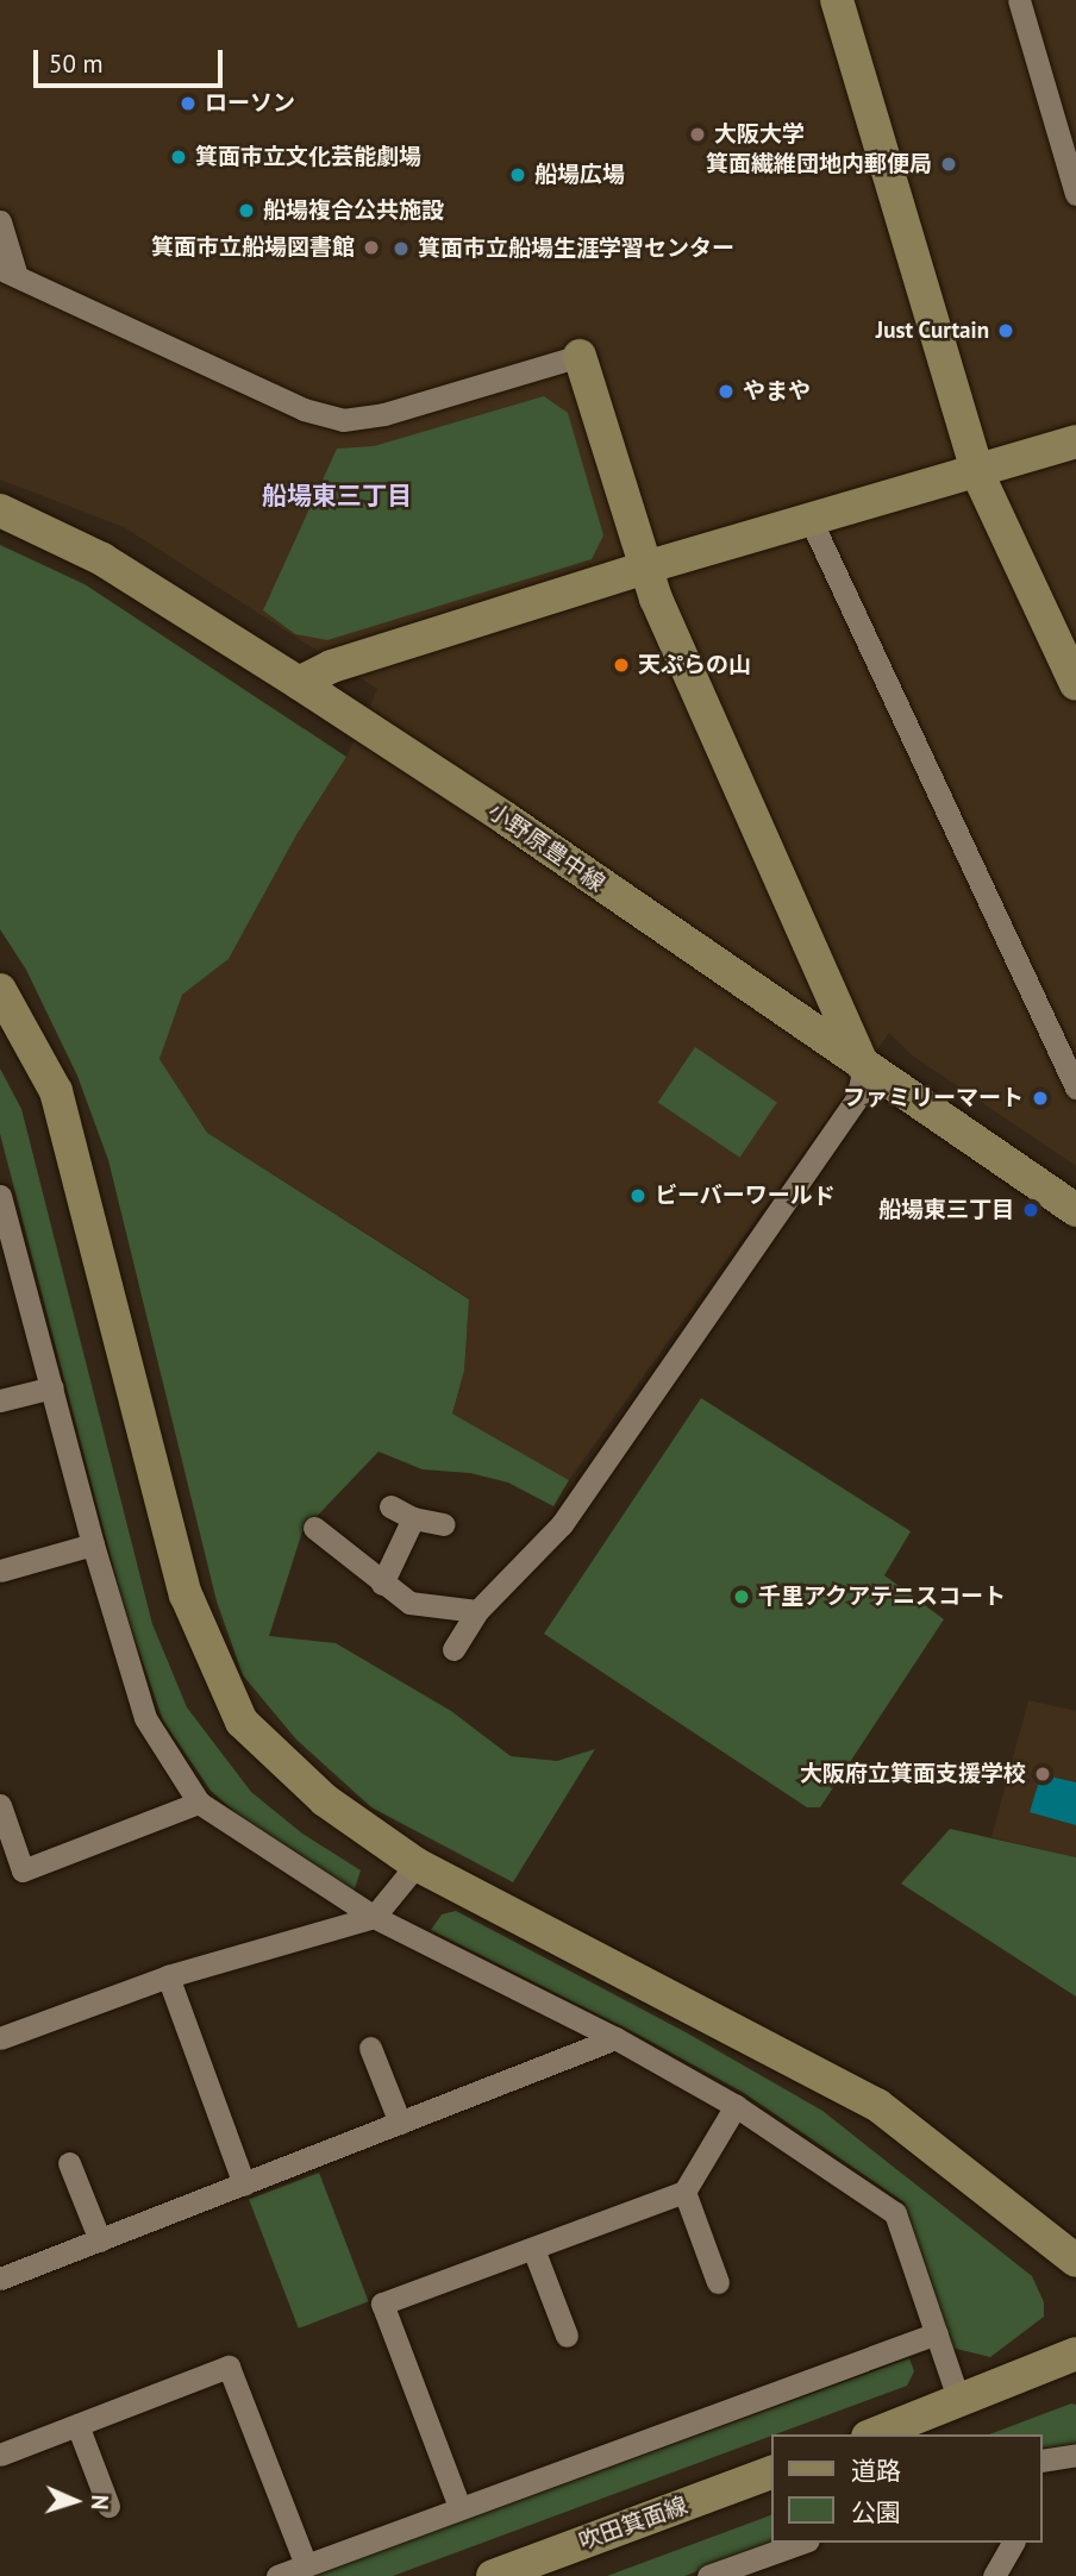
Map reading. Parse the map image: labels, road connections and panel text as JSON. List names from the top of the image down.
{
  "streets": {
    "street": ["小野原豊中線", "吹田箕面線"]
  },
  "districts": ["船場東三丁目"],
  "places": [
    "ローソン",
    "大阪大学",
    "箕面市立文化芸能劇場",
    "箕面繊維団地内郵便局",
    "船場広場",
    "船場複合公共施設",
    "箕面市立船場図書館",
    "箕面市立船場生涯学習センター",
    "Just Curtain",
    "やまや",
    "天ぷらの山",
    "ファミリーマート",
    "ビーバーワールド",
    "船場東三丁目",
    "千里アクアテニスコート",
    "大阪府立箕面支援学校"
  ],
  "legend": ["道路", "公園"],
  "scale_bar": "50 m",
  "north": "right"
}
